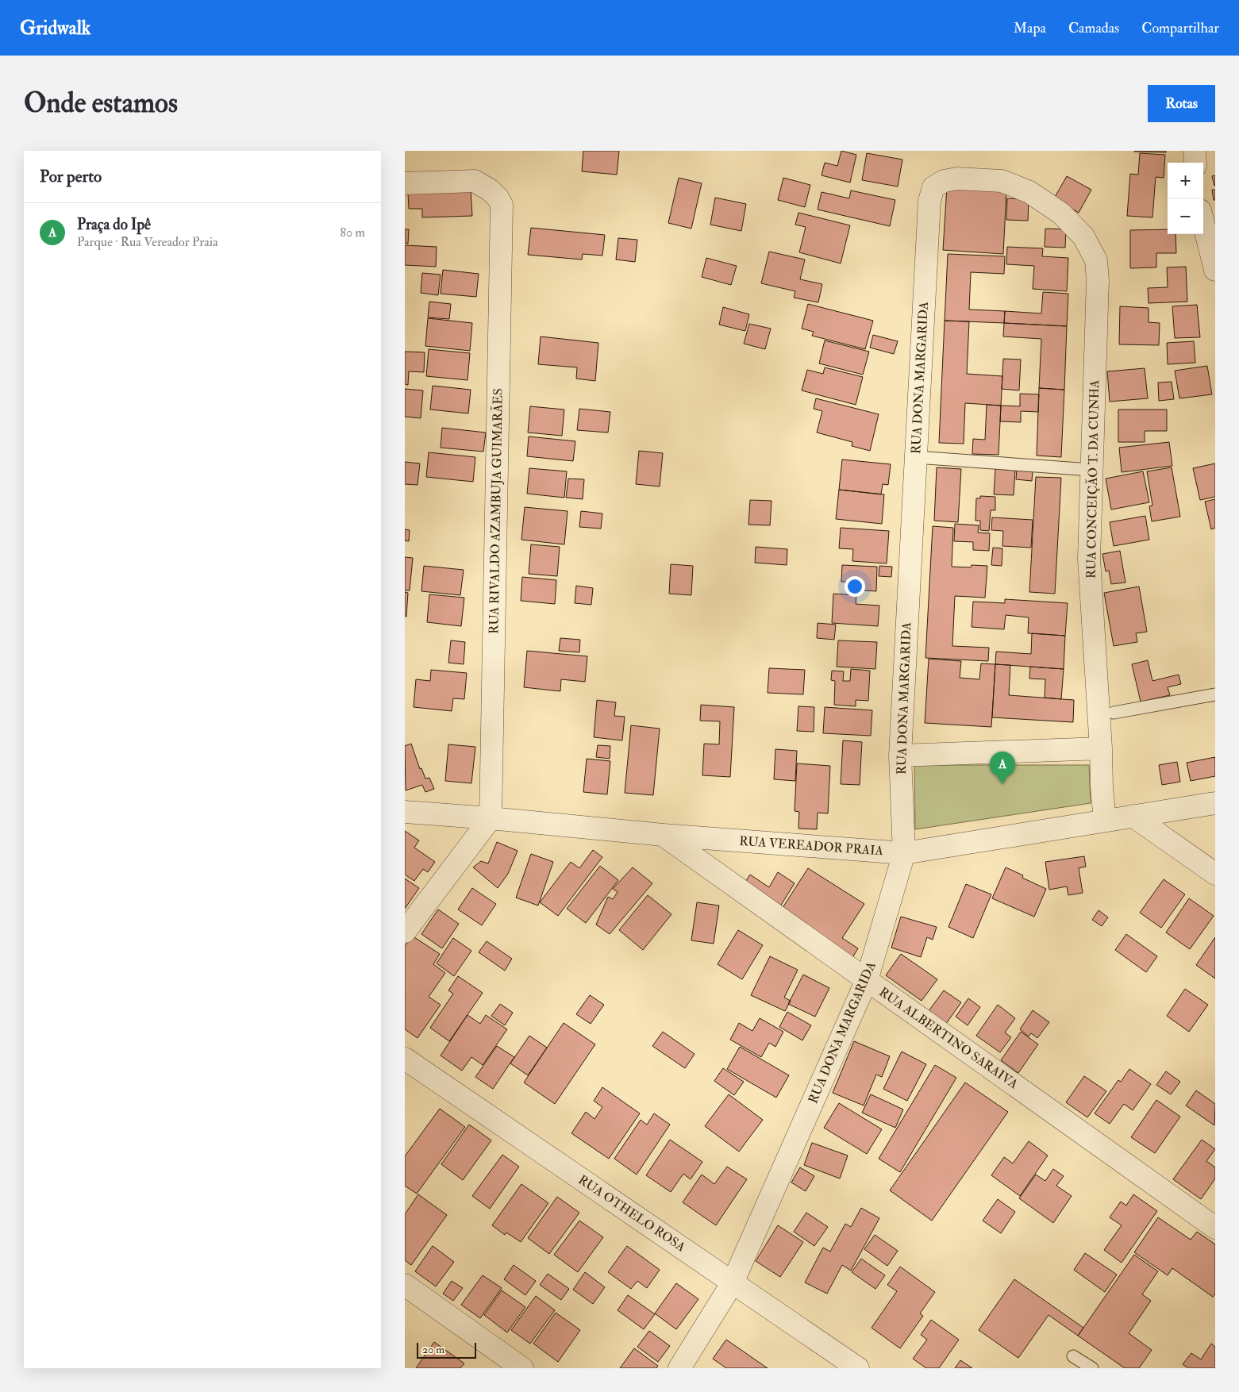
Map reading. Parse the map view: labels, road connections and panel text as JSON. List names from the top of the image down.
{
  "streets": {
    "street": [
      "RUA DONA MARGARIDA",
      "RUA CONCEIÇÃO T. DA CUNHA",
      "RUA RIVALDO AZAMBUJA GUIMARÃES",
      "RUA VEREADOR PRAIA",
      "RUA ALBERTINO SARAIVA",
      "RUA OTHELO ROSA"
    ]
  },
  "crossings": [
    ["RUA DONA MARGARIDA", "RUA CONCEIÇÃO T. DA CUNHA"],
    ["RUA DONA MARGARIDA", "RUA VEREADOR PRAIA"],
    ["RUA DONA MARGARIDA", "RUA ALBERTINO SARAIVA"],
    ["RUA DONA MARGARIDA", "RUA OTHELO ROSA"],
    ["RUA CONCEIÇÃO T. DA CUNHA", "RUA VEREADOR PRAIA"],
    ["RUA RIVALDO AZAMBUJA GUIMARÃES", "RUA VEREADOR PRAIA"],
    ["RUA VEREADOR PRAIA", "RUA ALBERTINO SARAIVA"]
  ],
  "scale_bar": "20 m",
  "page": {
    "header": "Gridwalk",
    "nav": ["Mapa", "Camadas", "Compartilhar"],
    "buttons": "Rotas",
    "title": "Onde estamos",
    "heading": "Por perto",
    "map_buttons": ["+", "−"],
    "list": [
      {
        "mark": "A",
        "name": "Praça do Ipê",
        "note": "Parque · Rua Vereador Praia",
        "value": "80 m"
      }
    ],
    "pins": "A",
    "scale": "20 m"
  }
}
